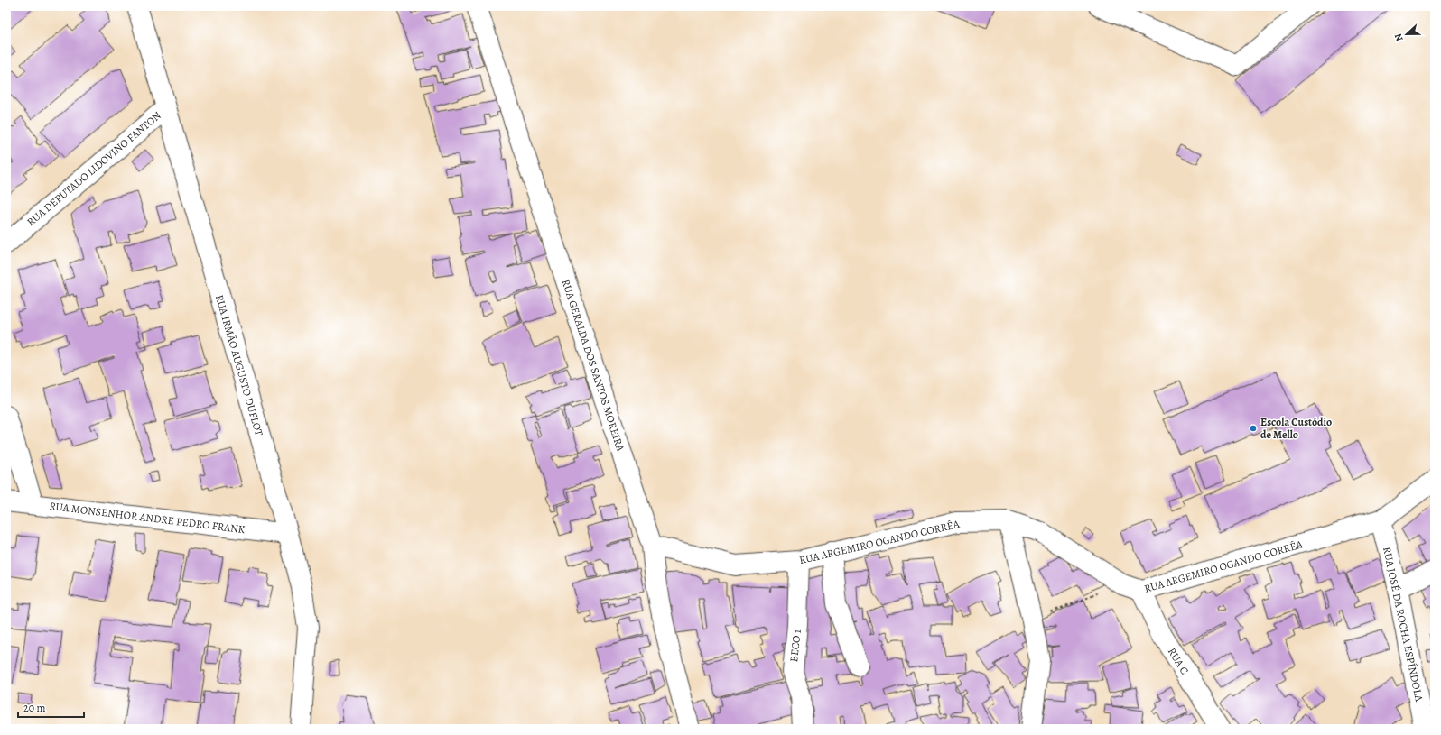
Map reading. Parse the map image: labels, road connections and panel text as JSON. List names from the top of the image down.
{
  "streets": {
    "street": [
      "RUA DEPUTADO LIDOVINO FANTON",
      "RUA IRMÃO AUGUSTO DUFLOT",
      "RUA GERALDA DOS SANTOS MOREIRA",
      "RUA MONSENHOR ANDRE PEDRO FRANK",
      "RUA ARGEMIRO OGANDO CORRÊA",
      "RUA JOSÉ DA ROCHA ESPÍNDOLA",
      "BECO 1",
      "RUA C"
    ]
  },
  "crossings": [
    ["RUA DEPUTADO LIDOVINO FANTON", "RUA IRMÃO AUGUSTO DUFLOT"],
    ["RUA IRMÃO AUGUSTO DUFLOT", "RUA MONSENHOR ANDRE PEDRO FRANK"],
    ["RUA GERALDA DOS SANTOS MOREIRA", "RUA ARGEMIRO OGANDO CORRÊA"],
    ["RUA ARGEMIRO OGANDO CORRÊA", "RUA JOSÉ DA ROCHA ESPÍNDOLA"],
    ["RUA ARGEMIRO OGANDO CORRÊA", "BECO 1"],
    ["RUA ARGEMIRO OGANDO CORRÊA", "RUA C"]
  ],
  "places": ["Escola Custódio de Mello"],
  "scale_bar": "20 m",
  "north": "left"
}
